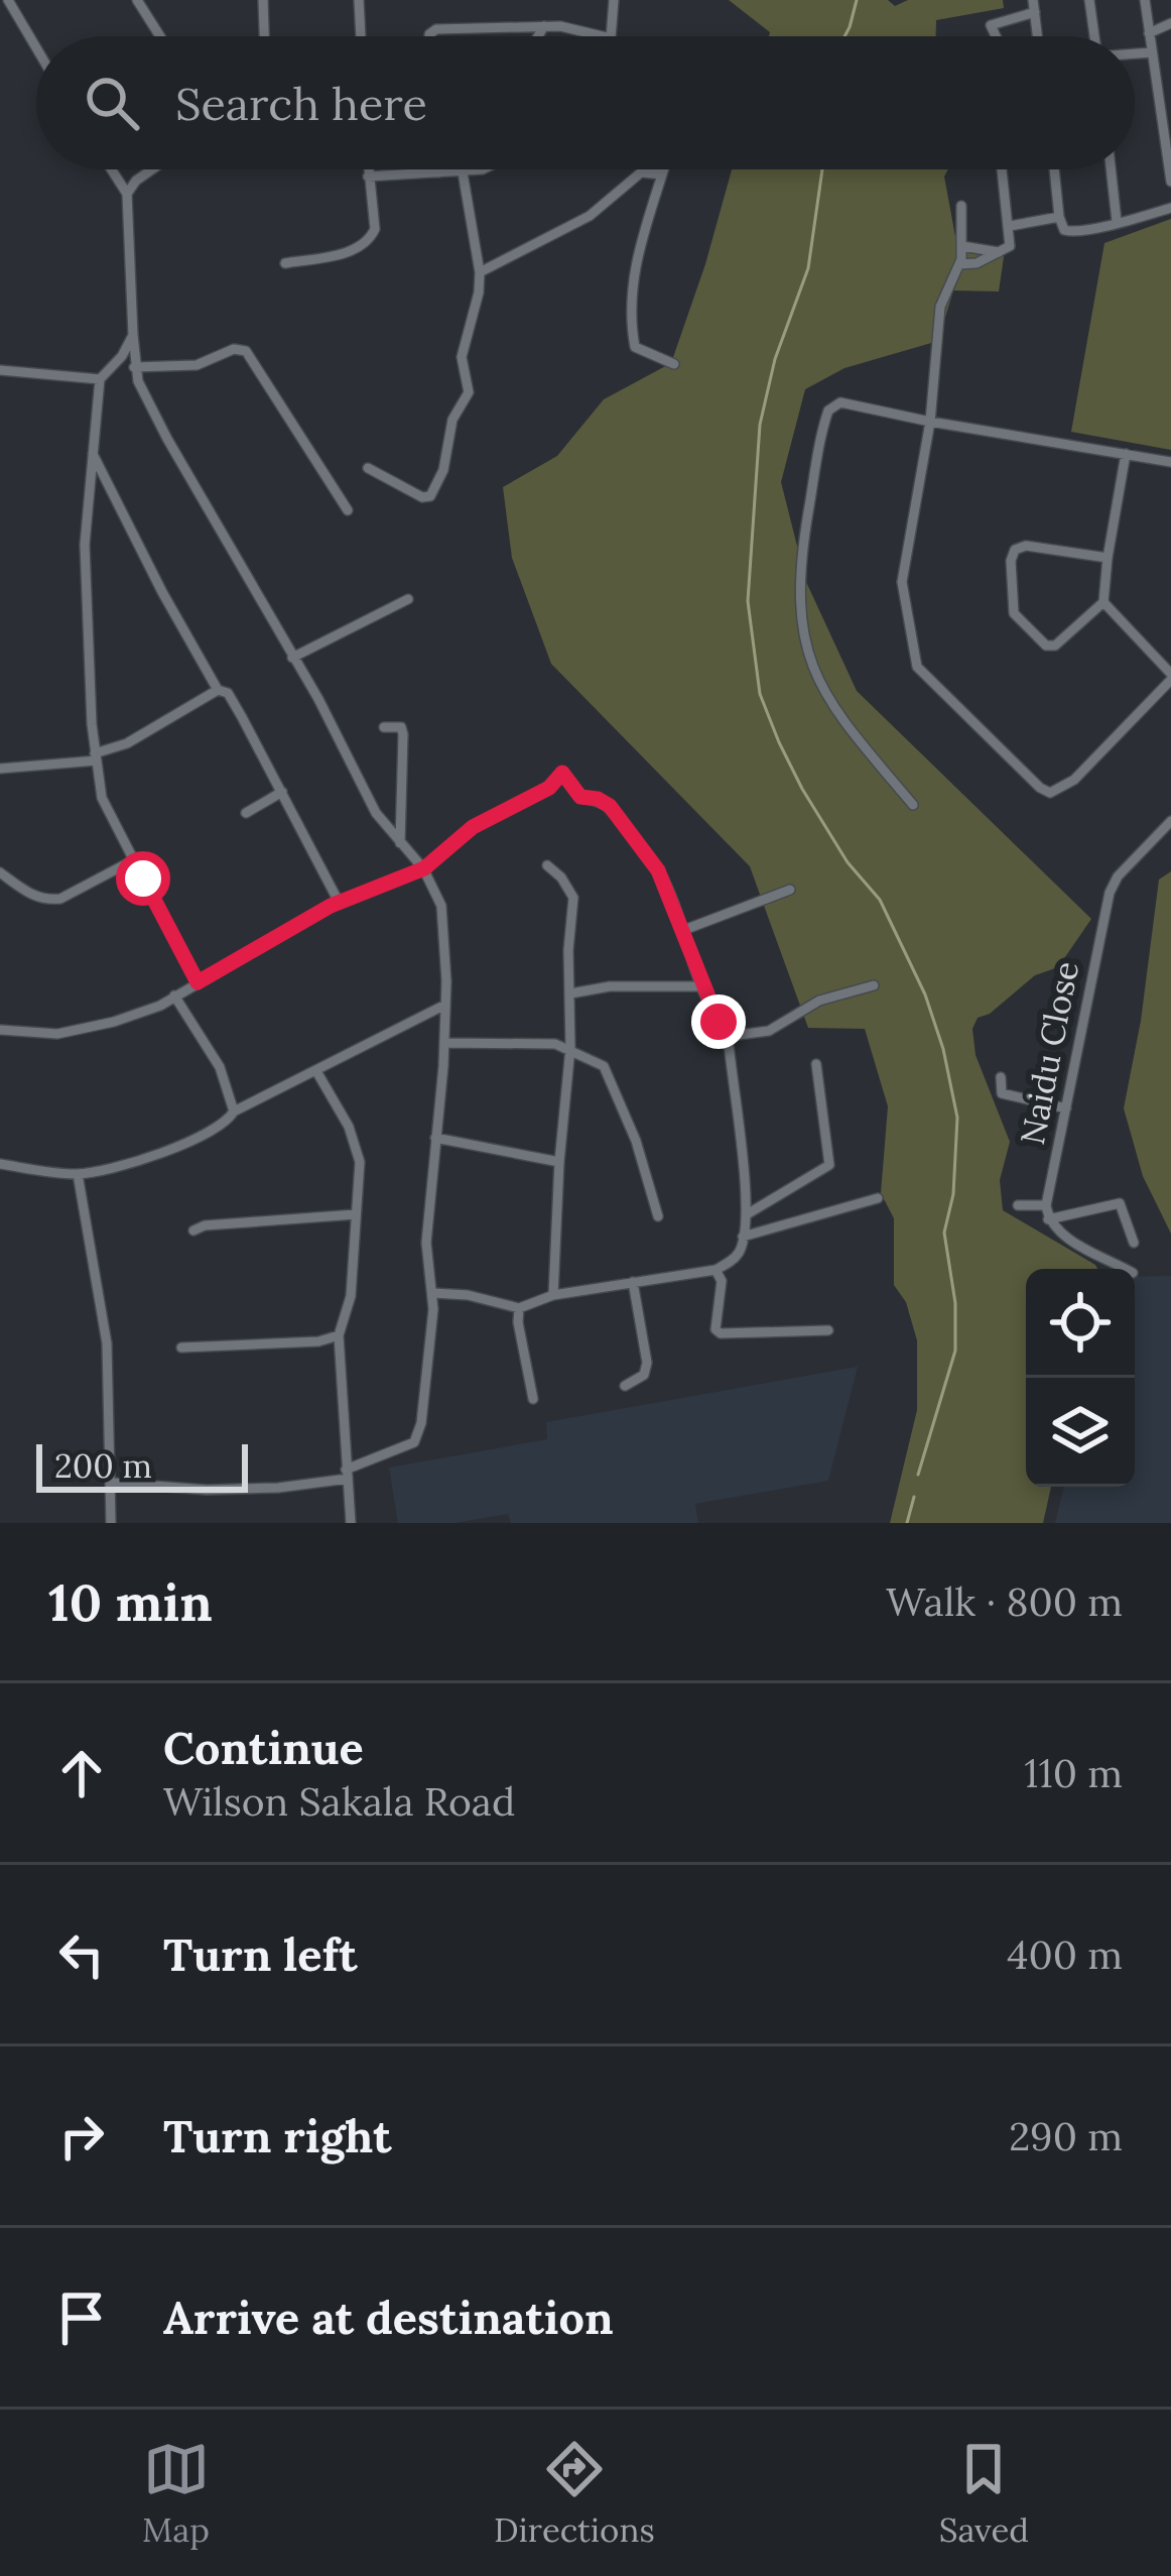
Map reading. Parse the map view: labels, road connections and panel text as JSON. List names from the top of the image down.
{
  "streets": {
    "street": ["Naidu Close"]
  },
  "scale_bar": "200 m",
  "page": {
    "search": "Search here",
    "scale": "200 m",
    "heading": ["10 min", "Walk · 800 m"],
    "list": [
      ["Continue", "Wilson Sakala Road", "110 m"],
      ["Turn left", "400 m"],
      ["Turn right", "290 m"],
      "Arrive at destination"
    ],
    "nav": ["Map", "Directions", "Saved"]
  }
}
